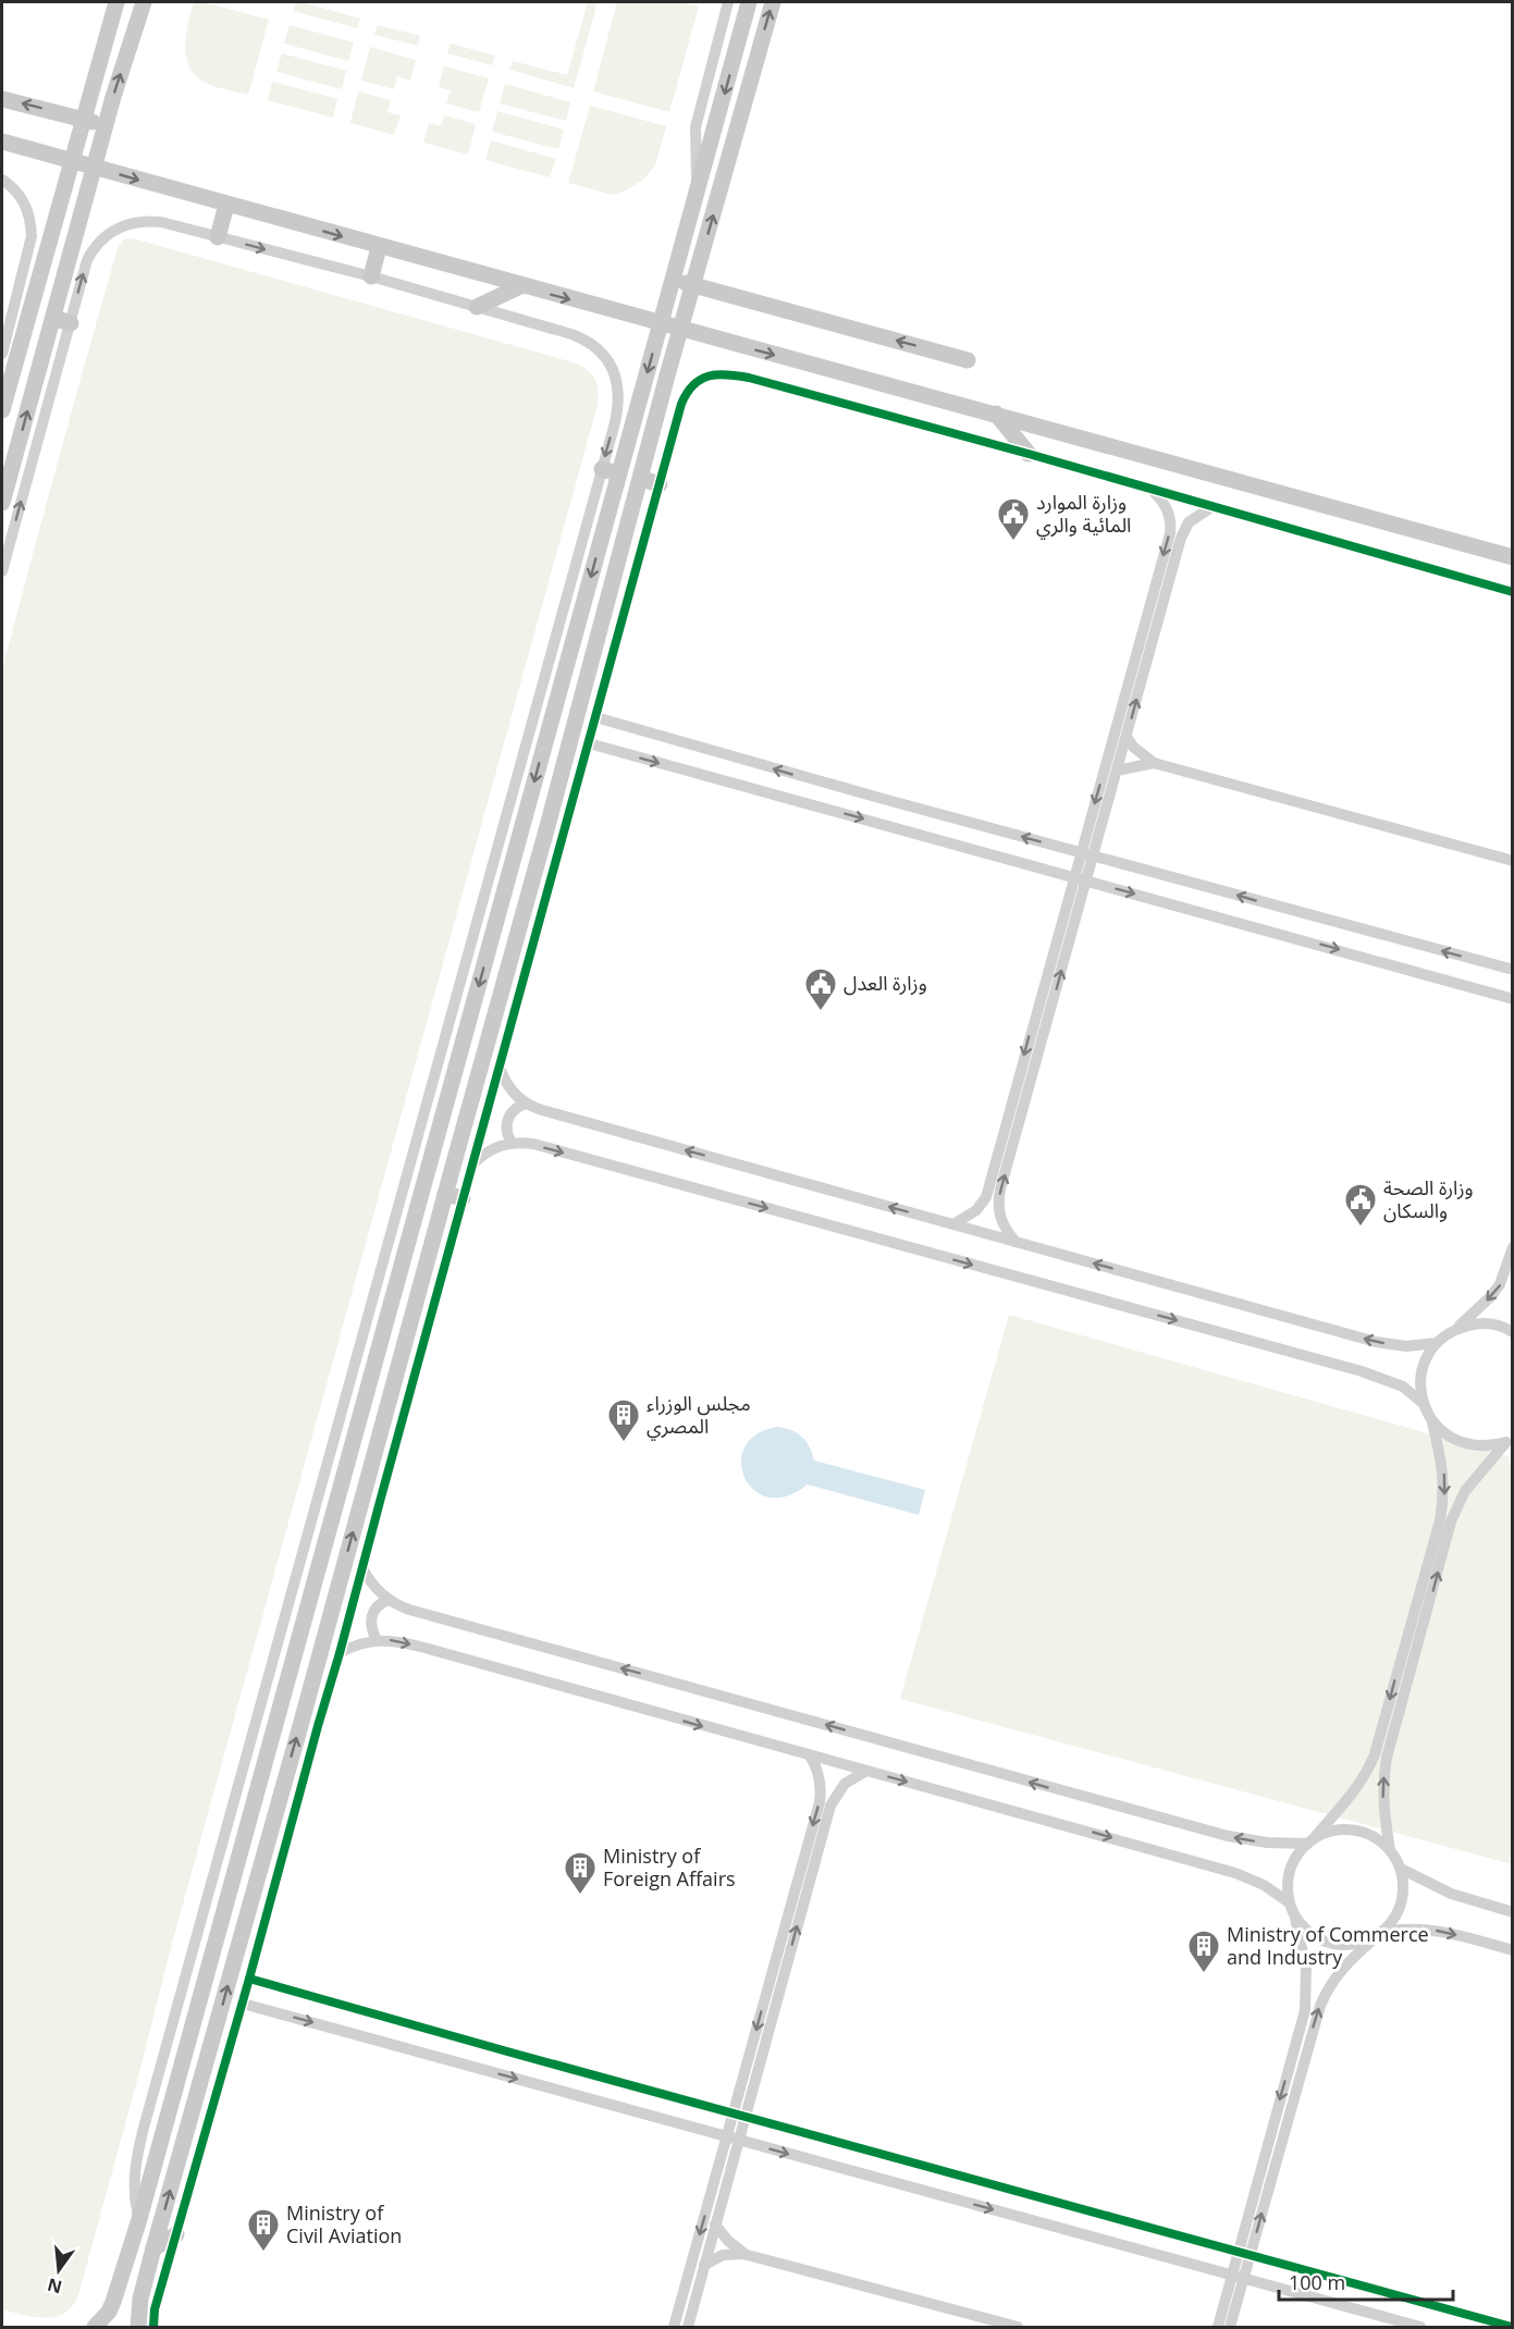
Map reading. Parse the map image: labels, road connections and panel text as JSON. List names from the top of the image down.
{
  "places": {
    "public building": ["وزارة الموارد المائية والري", "وزارة العدل", "وزارة الصحة والسكان"],
    "building": [
      "مجلس الوزراء المصري",
      "Ministry of Foreign Affairs",
      "Ministry of Commerce and Industry",
      "Ministry of Civil Aviation"
    ]
  },
  "scale_bar": "100 m",
  "north": "bottom"
}
